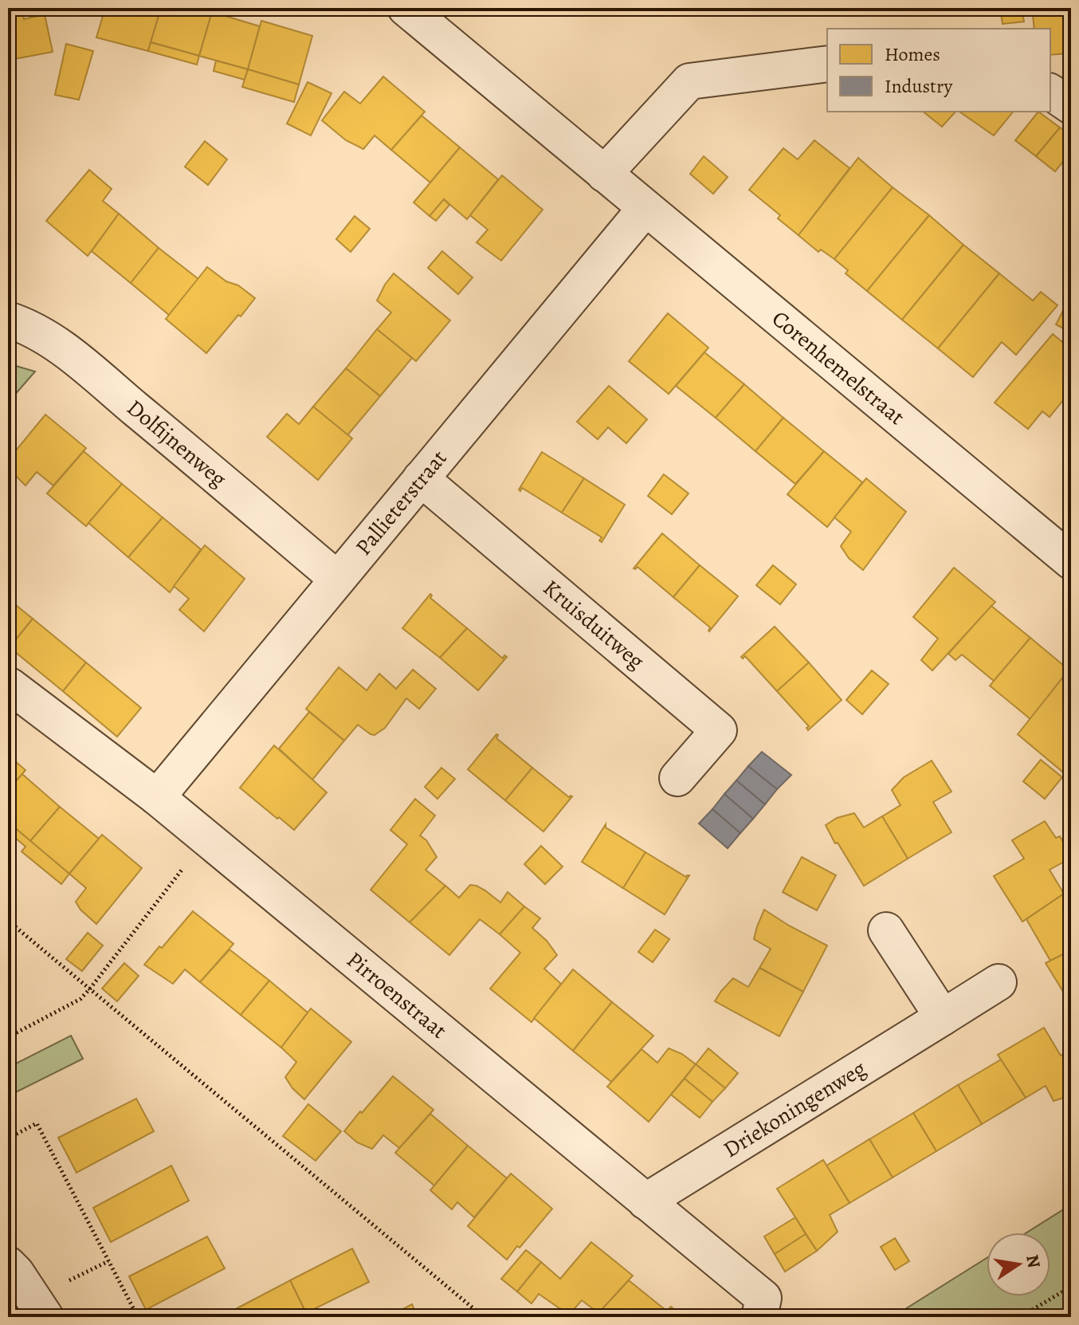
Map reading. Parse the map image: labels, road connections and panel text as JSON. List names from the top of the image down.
{
  "streets": {
    "street": [
      "Corenhemelstraat",
      "Dolfijnenweg",
      "Pallieterstraat",
      "Kruisduitweg",
      "Pirroenstraat",
      "Driekoningenweg"
    ]
  },
  "crossings": [
    ["Corenhemelstraat", "Pallieterstraat"],
    ["Dolfijnenweg", "Pallieterstraat"],
    ["Pallieterstraat", "Kruisduitweg"],
    ["Pallieterstraat", "Pirroenstraat"],
    ["Pirroenstraat", "Driekoningenweg"]
  ],
  "legend": ["Homes", "Industry"],
  "north": "right"
}
